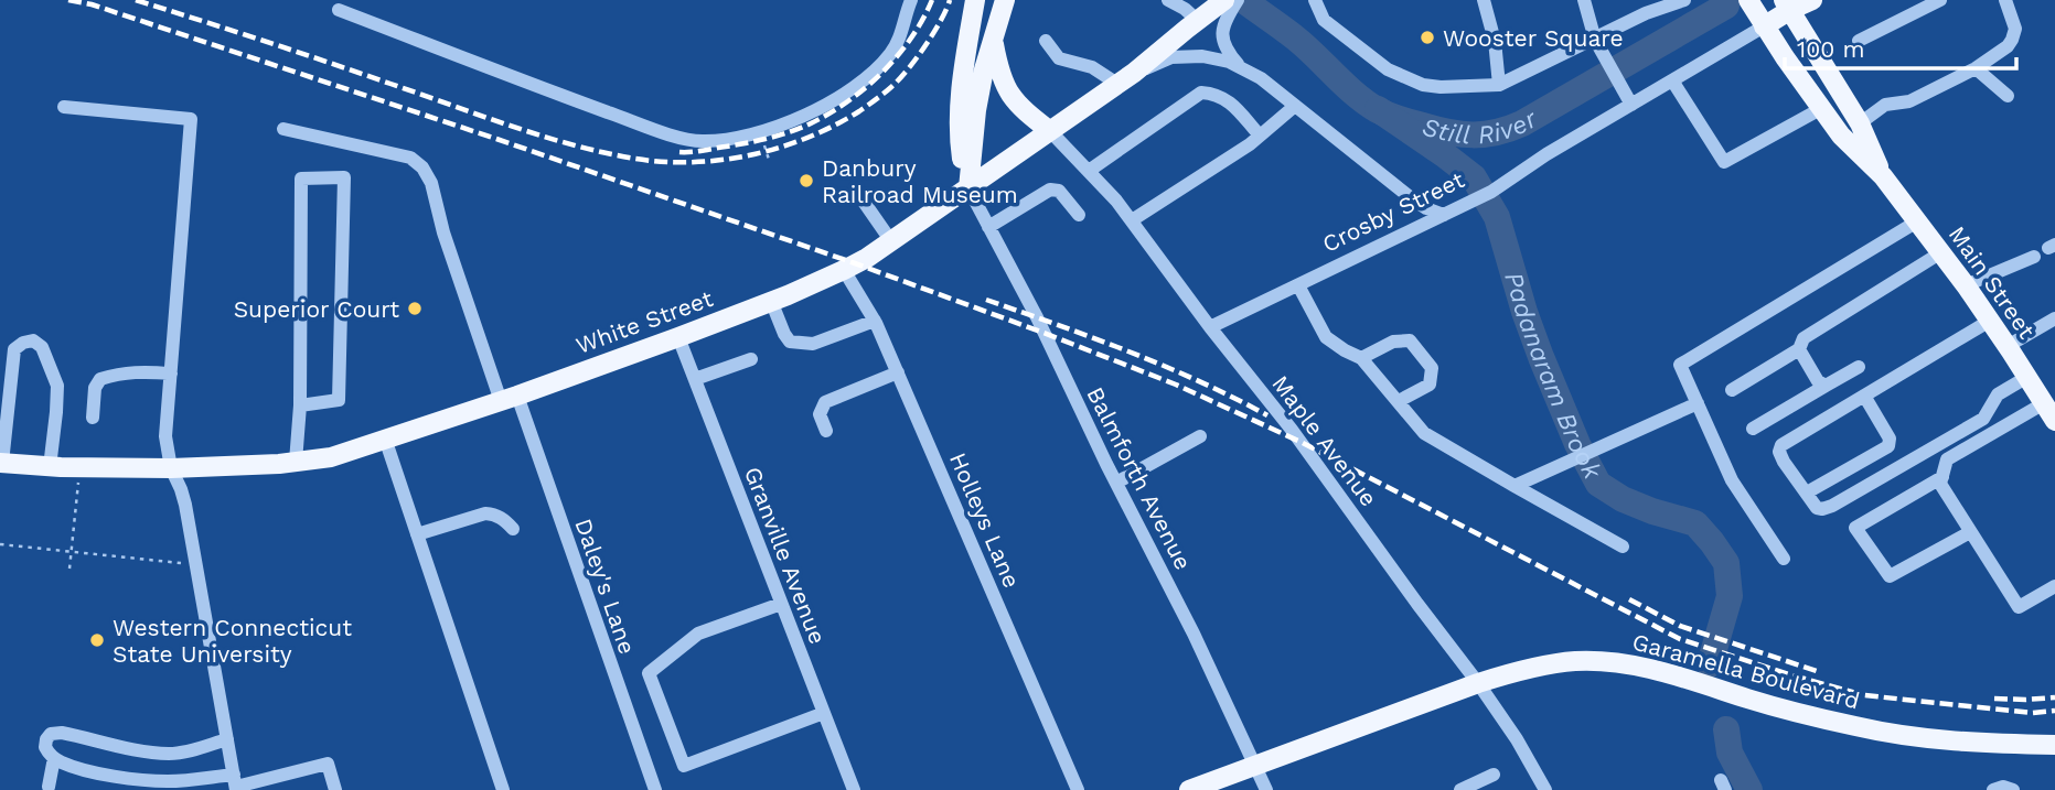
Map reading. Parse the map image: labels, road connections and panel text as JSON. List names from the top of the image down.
{
  "streets": {
    "main road": [
      "Crosby Street",
      "Main Street",
      "White Street",
      "Garamella Boulevard"
    ],
    "street": [
      "Maple Avenue",
      "Balmforth Avenue",
      "Holleys Lane",
      "Granville Avenue",
      "Daley's Lane"
    ]
  },
  "crossings": [
    ["Crosby Street", "Main Street"],
    ["Crosby Street", "Maple Avenue"],
    ["White Street", "Maple Avenue"],
    ["White Street", "Balmforth Avenue"],
    ["White Street", "Holleys Lane"],
    ["White Street", "Granville Avenue"],
    ["White Street", "Daley's Lane"],
    ["Maple Avenue", "Garamella Boulevard"],
    ["Balmforth Avenue", "Garamella Boulevard"]
  ],
  "water": ["Still River", "Padanaram Brook"],
  "places": [
    "Wooster Square",
    "Danbury Railroad Museum",
    "Superior Court",
    "Western Connecticut State University"
  ],
  "scale_bar": "100 m"
}
